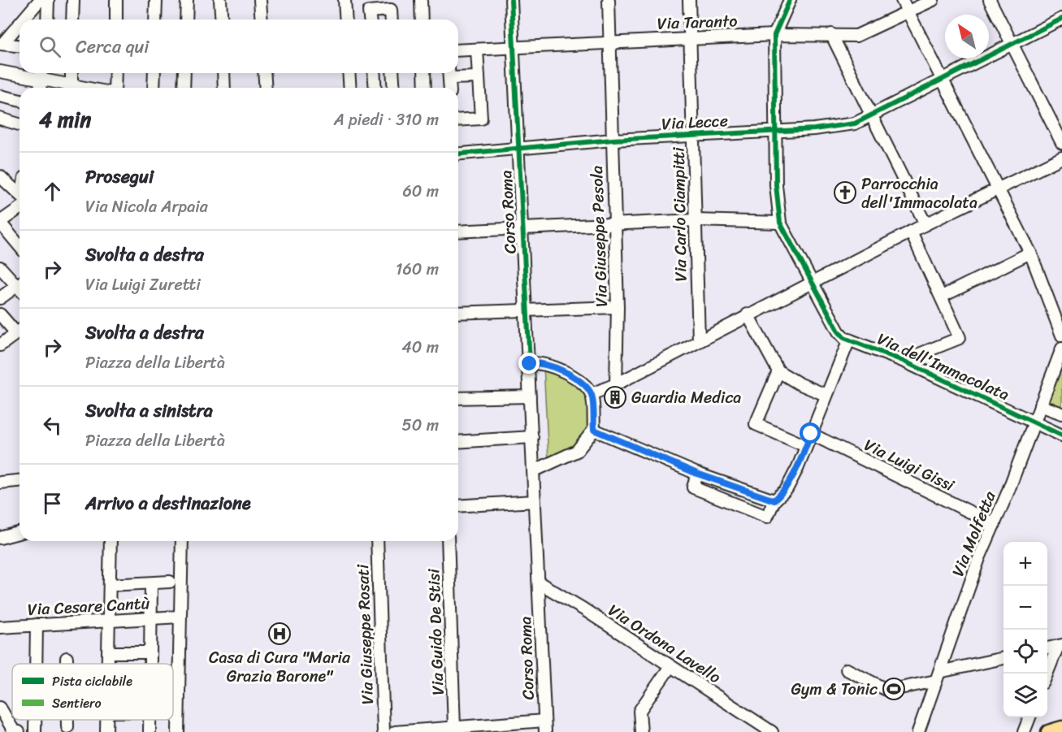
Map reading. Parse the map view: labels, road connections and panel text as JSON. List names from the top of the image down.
{
  "streets": {
    "street": [
      "Via Taranto",
      "Via Lecce",
      "Corso Roma",
      "Via Carlo Ciampitti",
      "Via Giuseppe Pesola",
      "Via dell'Immacolata",
      "Via Luigi Gissi",
      "Via Molfetta",
      "Via Cesare Cantù",
      "Via Guido De Stisi",
      "Via Giuseppe Rosati",
      "Via Ordona Lavello"
    ]
  },
  "crossings": [
    ["Via Taranto", "Corso Roma"],
    ["Via Taranto", "Via Carlo Ciampitti"],
    ["Via Taranto", "Via Giuseppe Pesola"],
    ["Via Lecce", "Corso Roma"],
    ["Via Lecce", "Via Carlo Ciampitti"],
    ["Via Lecce", "Via Giuseppe Pesola"],
    ["Corso Roma", "Via Ordona Lavello"],
    ["Via dell'Immacolata", "Via Molfetta"],
    ["Via Luigi Gissi", "Via Molfetta"]
  ],
  "places": {
    "church": ["Parrocchia dell'Immacolata"],
    "building": ["Guardia Medica"],
    "hospital": ["Casa di Cura \"Maria Grazia Barone\""],
    "sports": ["Gym & Tonic"]
  },
  "legend": ["Pista ciclabile", "Sentiero"],
  "north": "top left",
  "page": {
    "search": "Cerca qui",
    "heading": ["4 min", "A piedi · 310 m"],
    "list": [
      ["Prosegui", "Via Nicola Arpaia", "60 m"],
      ["Svolta a destra", "Via Luigi Zuretti", "160 m"],
      ["Svolta a destra", "Piazza della Libertà", "40 m"],
      ["Svolta a sinistra", "Piazza della Libertà", "50 m"],
      "Arrivo a destinazione"
    ],
    "map_buttons": ["+", "−"]
  }
}
